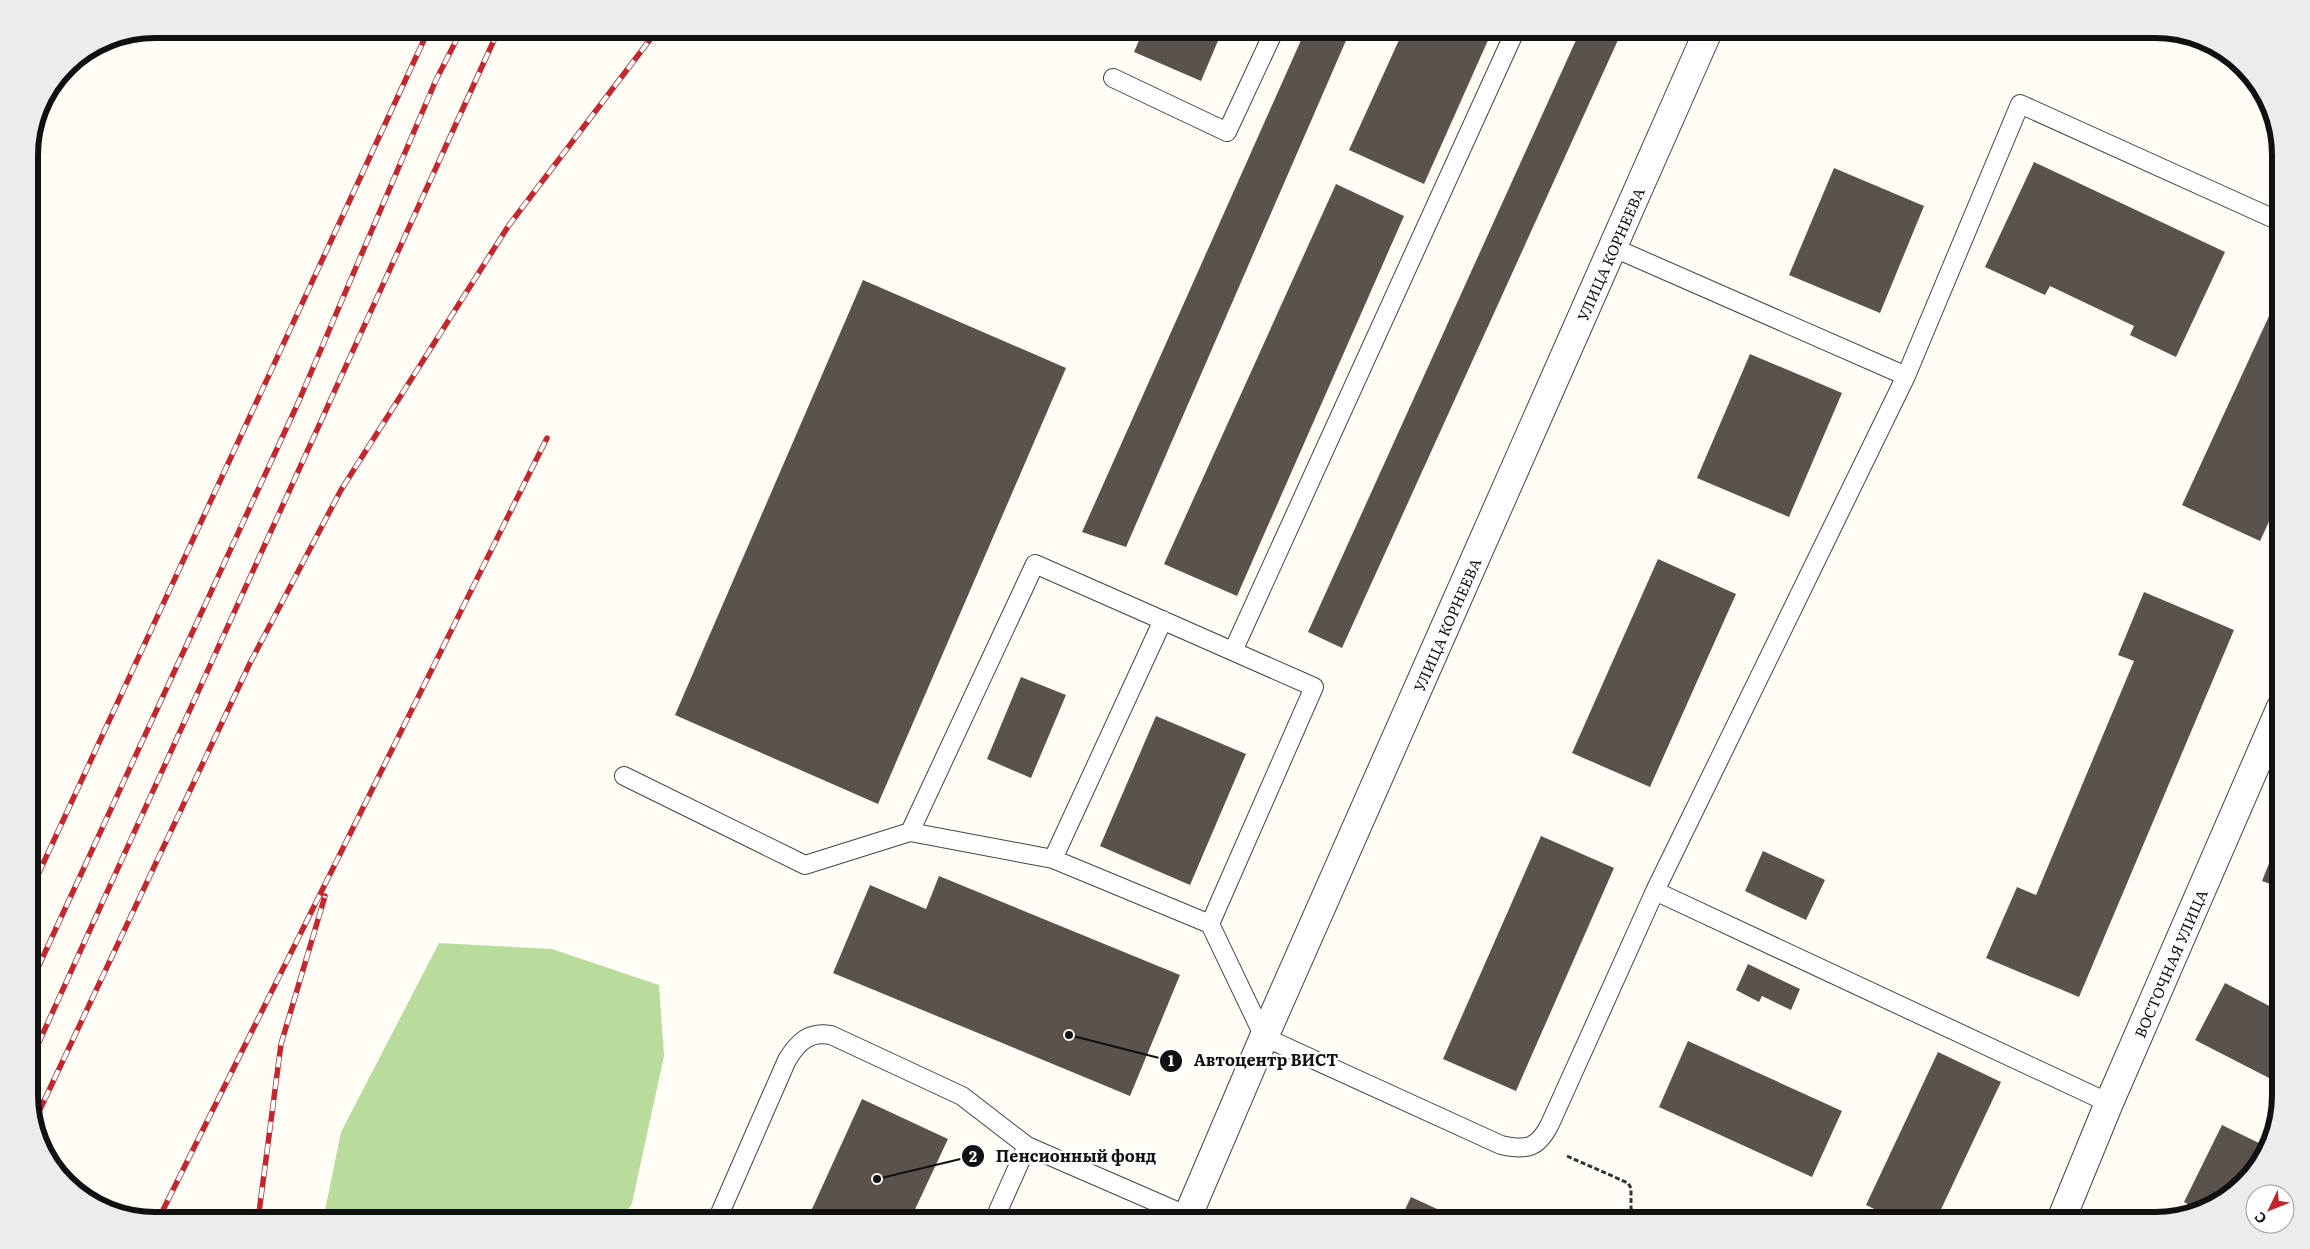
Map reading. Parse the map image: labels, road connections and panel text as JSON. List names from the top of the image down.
{
  "streets": {
    "street": ["УЛИЦА КОРНЕЕВА", "ВОСТОЧНАЯ УЛИЦА"]
  },
  "places": ["Автоцентр ВИСТ", "Пенсионный фонд"],
  "north": "bottom left"
}
